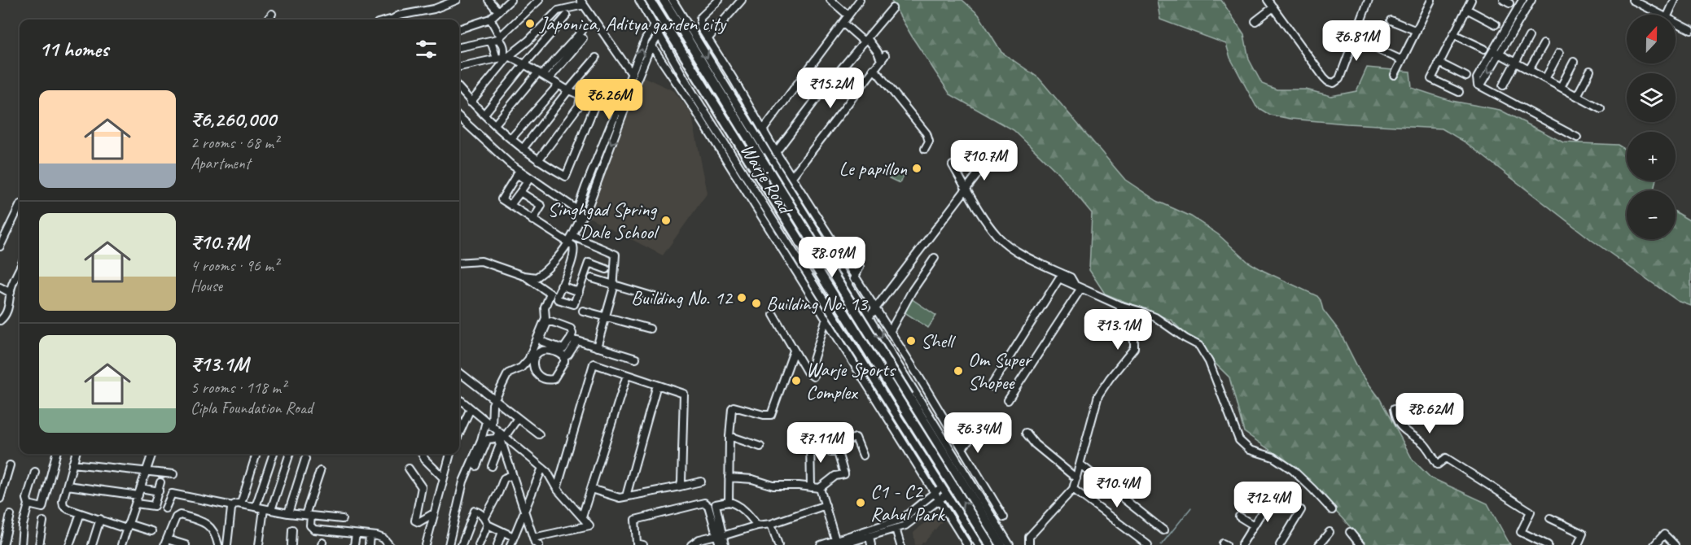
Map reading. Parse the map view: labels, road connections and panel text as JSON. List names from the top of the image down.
{
  "streets": {
    "street": ["Warje Road"]
  },
  "places": [
    "Japonica, Aditya garden city",
    "Le papillon",
    "Singhgad Spring Dale School",
    "Building No. 12",
    "Building No. 13",
    "Shell",
    "Om Super Shopee",
    "Warje Sports Complex",
    "C1 - C2 Rahul Park"
  ],
  "north": "top",
  "page": {
    "map_buttons": ["+", "−"],
    "heading": "11 homes",
    "price": [
      "₹6.81M",
      "₹15.2M",
      "₹6.26M",
      "₹10.7M",
      "₹8.09M",
      "₹13.1M",
      "₹8.62M",
      "₹6.34M",
      "₹7.11M",
      "₹10.4M",
      "₹12.4M"
    ],
    "list": [
      {
        "name": "₹6,260,000",
        "note": "2 rooms · 68 m² · Apartment"
      },
      {
        "name": "₹10.7M",
        "note": "4 rooms · 96 m² · House"
      },
      {
        "name": "₹13.1M",
        "note": "5 rooms · 118 m² · Cipla Foundation Road"
      }
    ]
  }
}
